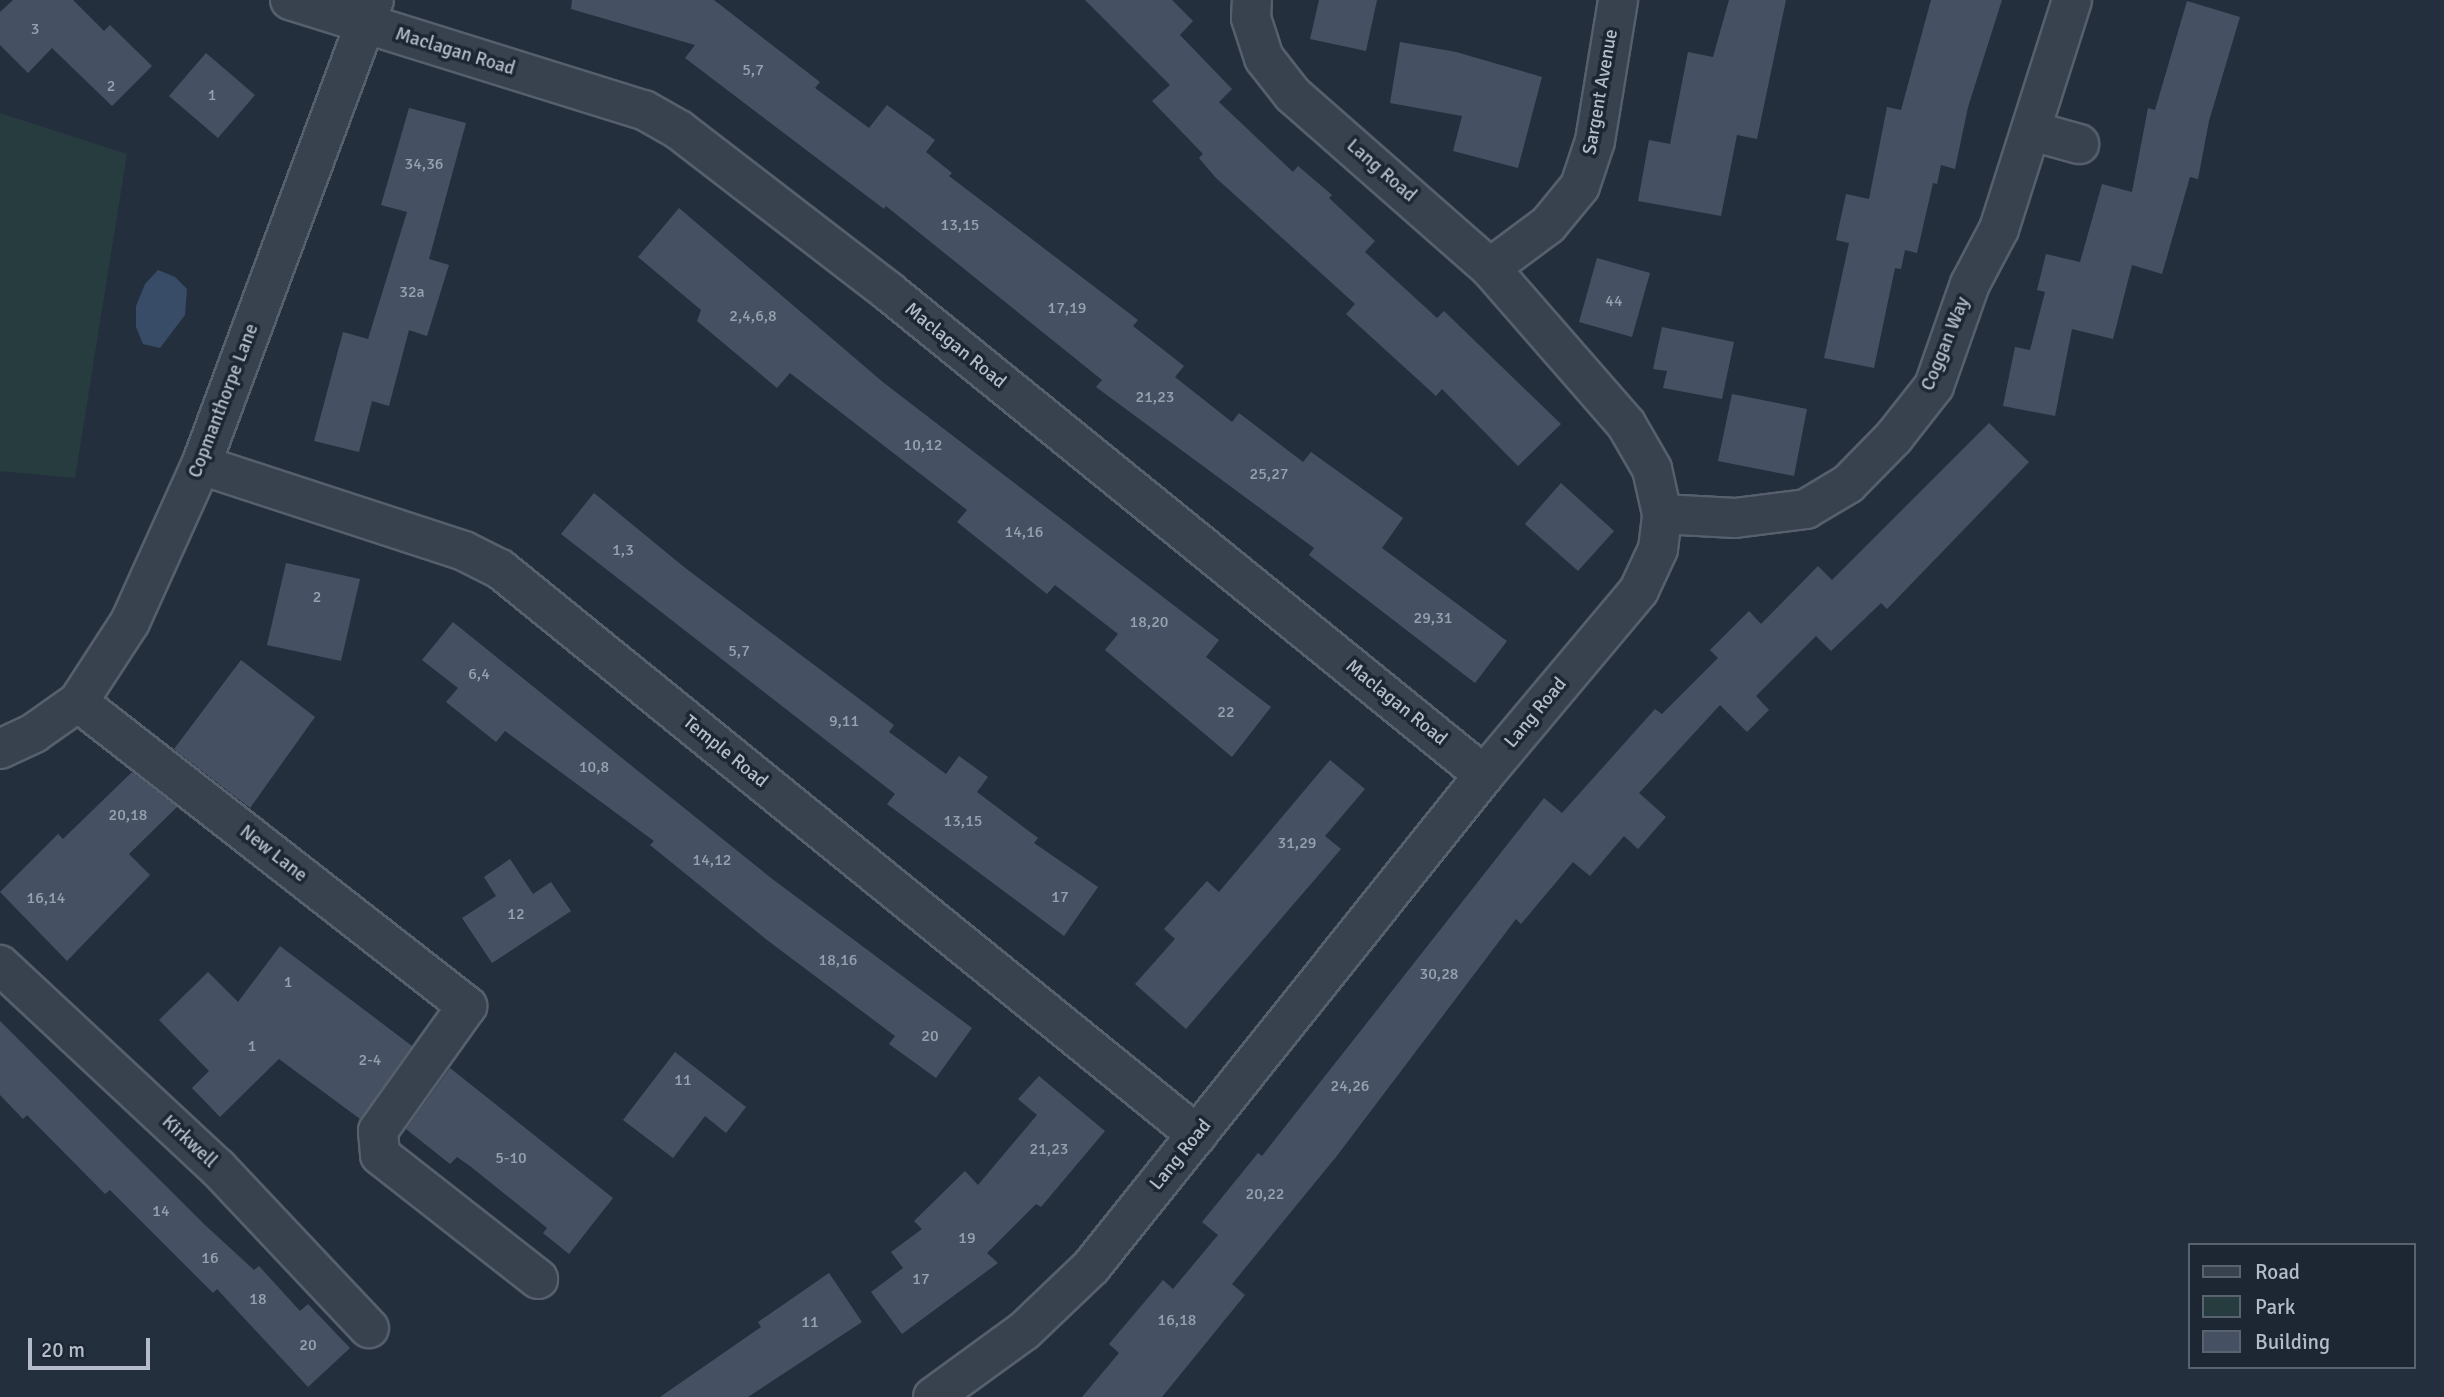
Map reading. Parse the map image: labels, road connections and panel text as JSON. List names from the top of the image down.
{
  "streets": {
    "street": [
      "Maclagan Road",
      "Sargent Avenue",
      "Lang Road",
      "Coggan Way",
      "Copmanthorpe Lane",
      "Temple Road",
      "New Lane",
      "Kirkwell"
    ]
  },
  "crossings": [
    ["Maclagan Road", "Lang Road"],
    ["Maclagan Road", "Copmanthorpe Lane"],
    ["Sargent Avenue", "Lang Road"],
    ["Lang Road", "Coggan Way"],
    ["Lang Road", "Temple Road"],
    ["Copmanthorpe Lane", "Temple Road"],
    ["Copmanthorpe Lane", "New Lane"]
  ],
  "house_numbers": [
    "3",
    "5,7",
    "2",
    "1",
    "34,36",
    "13,15",
    "32a",
    "44",
    "17,19",
    "2,4,6,8",
    "21,23",
    "10,12",
    "25,27",
    "14,16",
    "1,3",
    "2",
    "29,31",
    "18,20",
    "5,7",
    "6,4",
    "22",
    "9,11",
    "10,8",
    "20,18",
    "13,15",
    "31,29",
    "14,12",
    "17",
    "16,14",
    "12",
    "18,16",
    "30,28",
    "1",
    "20",
    "1",
    "2-4",
    "11",
    "24,26",
    "21,23",
    "5-10",
    "20,22",
    "14",
    "19",
    "16",
    "17",
    "18",
    "16,18",
    "11",
    "20"
  ],
  "legend": ["Road", "Park", "Building"],
  "scale_bar": "20 m"
}
